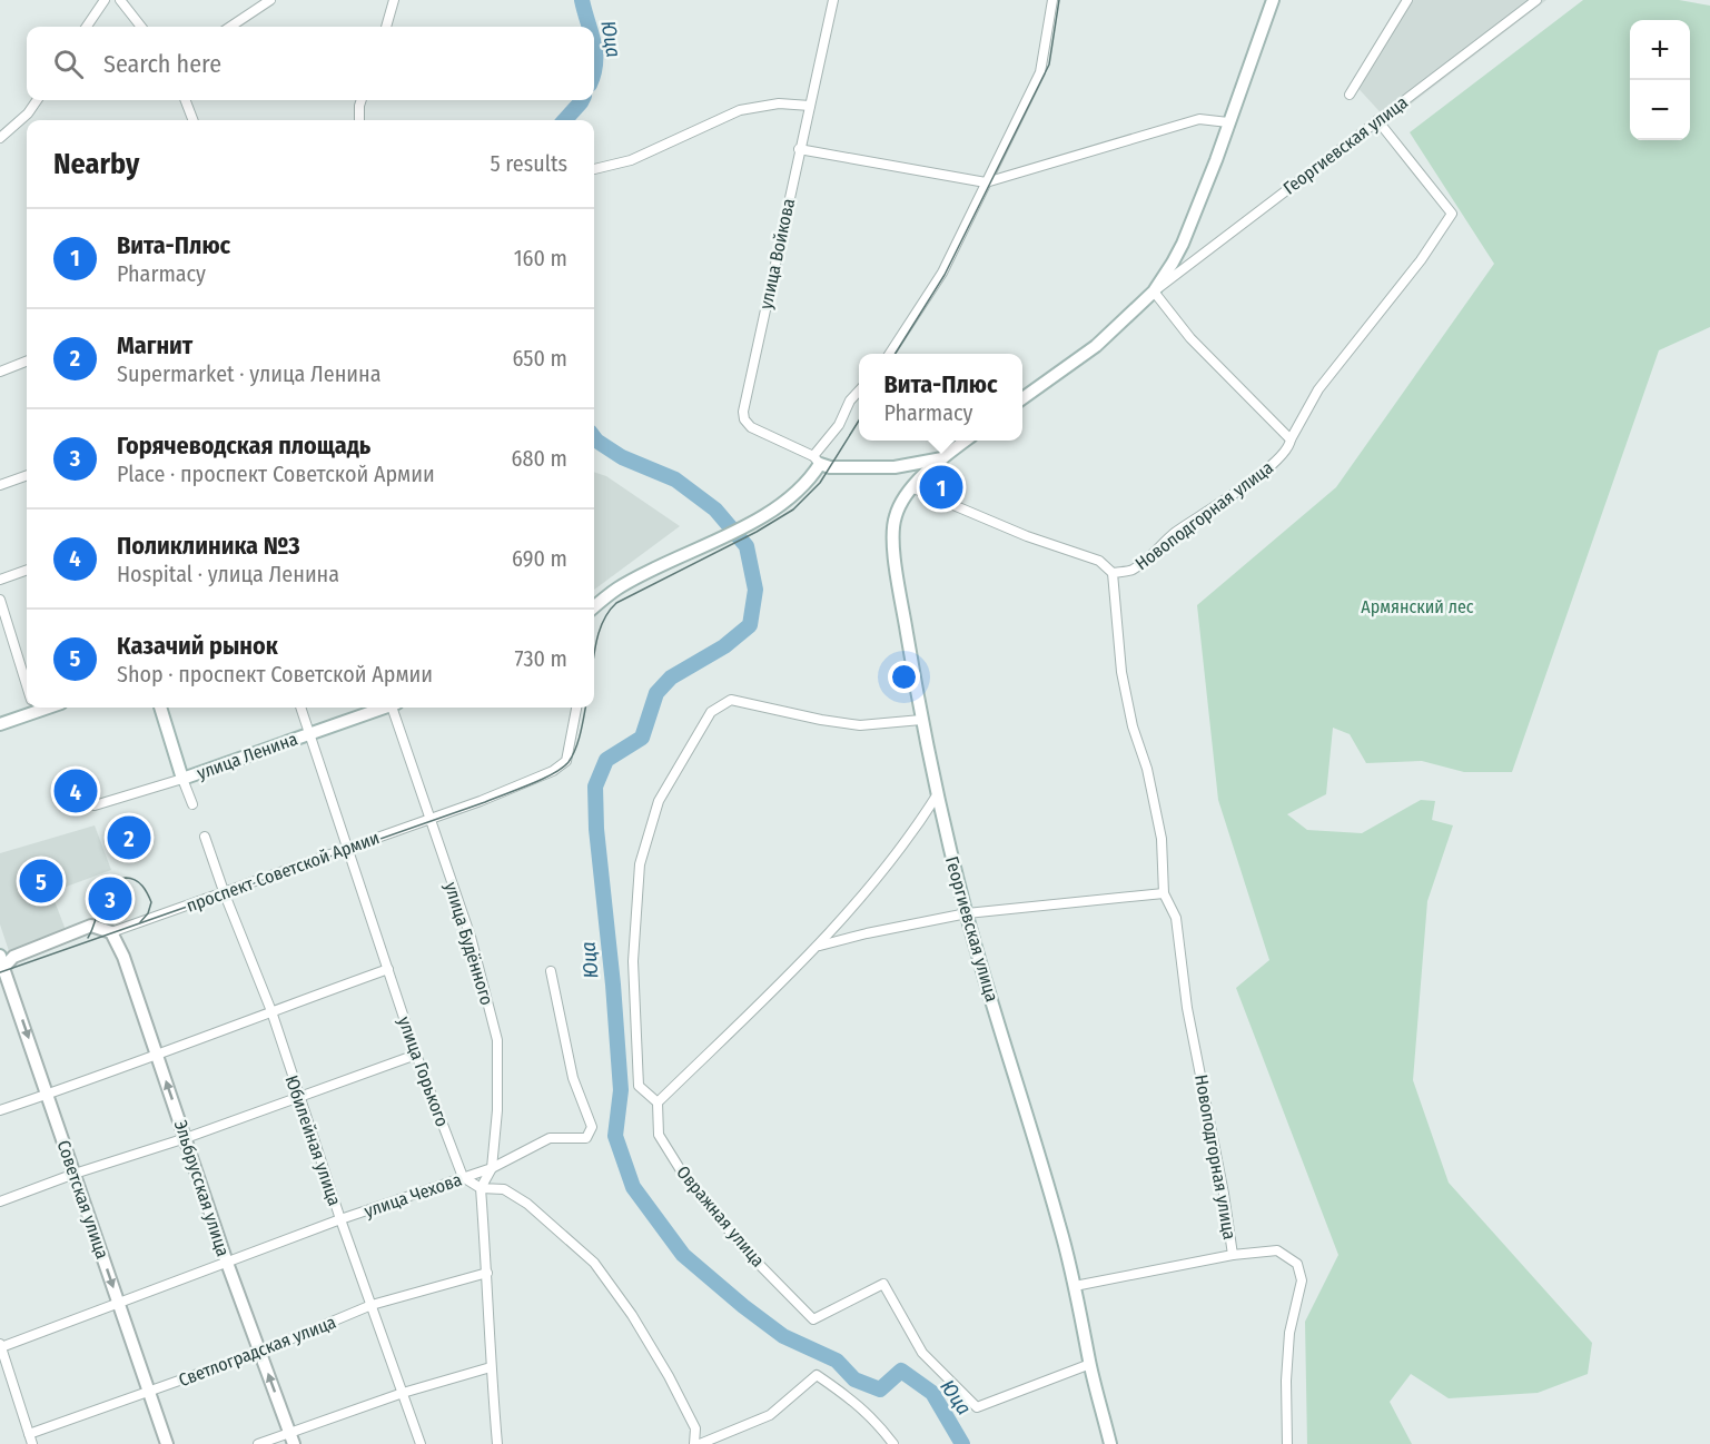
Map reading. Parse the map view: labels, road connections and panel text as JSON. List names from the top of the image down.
{
  "streets": {
    "main road": [
      "Георгиевская улица",
      "улица Ленина",
      "проспект Советской Армии",
      "Эльбрусская улица",
      "Советская улица"
    ],
    "street": [
      "улица Войкова",
      "Новоподгорная улица",
      "улица Будённого",
      "улица Горького",
      "Юбилейная улица",
      "улица Чехова",
      "Овражная улица",
      "Светлоградская улица"
    ]
  },
  "crossings": [
    ["Георгиевская улица", "Новоподгорная улица"],
    ["Георгиевская улица", "Овражная улица"],
    ["улица Ленина", "улица Горького"],
    ["проспект Советской Армии", "улица Будённого"],
    ["проспект Советской Армии", "улица Горького"],
    ["проспект Советской Армии", "Юбилейная улица"],
    ["проспект Советской Армии", "Эльбрусская улица"],
    ["проспект Советской Армии", "Советская улица"],
    ["улица Будённого", "улица Чехова"],
    ["улица Горького", "улица Чехова"],
    ["Юбилейная улица", "улица Чехова"],
    ["Юбилейная улица", "Светлоградская улица"],
    ["Эльбрусская улица", "улица Чехова"],
    ["Эльбрусская улица", "Светлоградская улица"],
    ["улица Чехова", "Советская улица"],
    ["Советская улица", "Светлоградская улица"]
  ],
  "one_way": ["Советская улица"],
  "water": ["Юца"],
  "parks": ["Армянский лес"],
  "page": {
    "map_buttons": ["+", "−"],
    "search": "Search here",
    "heading": ["Nearby", "5 results"],
    "list": [
      {
        "mark": "1",
        "name": "Вита-Плюс",
        "note": "Pharmacy",
        "value": "160 m"
      },
      {
        "mark": "2",
        "name": "Магнит",
        "note": "Supermarket · улица Ленина",
        "value": "650 m"
      },
      {
        "mark": "3",
        "name": "Горячеводская площадь",
        "note": "Place · проспект Советской Армии",
        "value": "680 m"
      },
      {
        "mark": "4",
        "name": "Поликлиника №3",
        "note": "Hospital · улица Ленина",
        "value": "690 m"
      },
      {
        "mark": "5",
        "name": "Казачий рынок",
        "note": "Shop · проспект Советской Армии",
        "value": "730 m"
      }
    ],
    "popup": ["Вита-Плюс", "Pharmacy"],
    "pins": [
      "1",
      "4",
      "2",
      "5",
      "3"
    ]
  }
}
